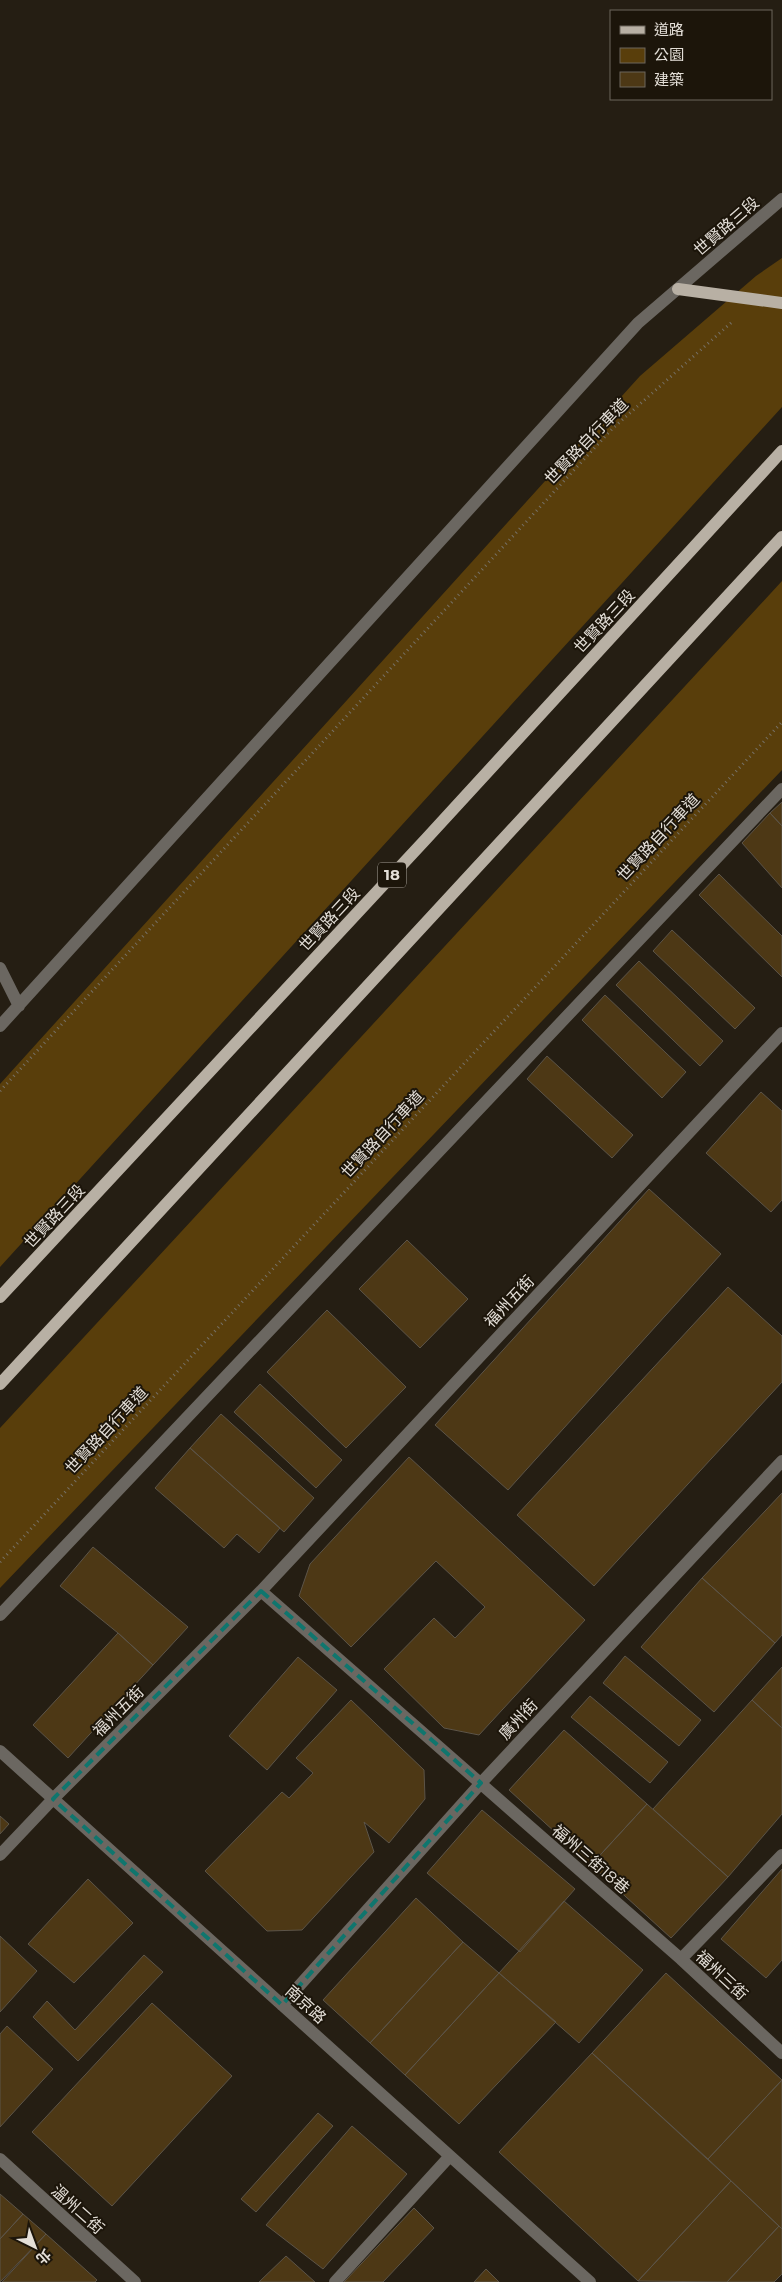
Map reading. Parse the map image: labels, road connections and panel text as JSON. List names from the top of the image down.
{
  "streets": {
    "main road": ["世賢路三段", "18"],
    "street": [
      "福州五街",
      "廣州街",
      "福州三街18巷",
      "福州三街",
      "南京路",
      "溫州二街"
    ],
    "path": ["世賢路自行車道"]
  },
  "crossings": [
    ["福州五街", "南京路"],
    ["廣州街", "福州三街18巷"],
    ["廣州街", "南京路"],
    ["福州三街18巷", "福州三街"]
  ],
  "legend": ["道路", "公園", "建築"],
  "north": "bottom right"
}
